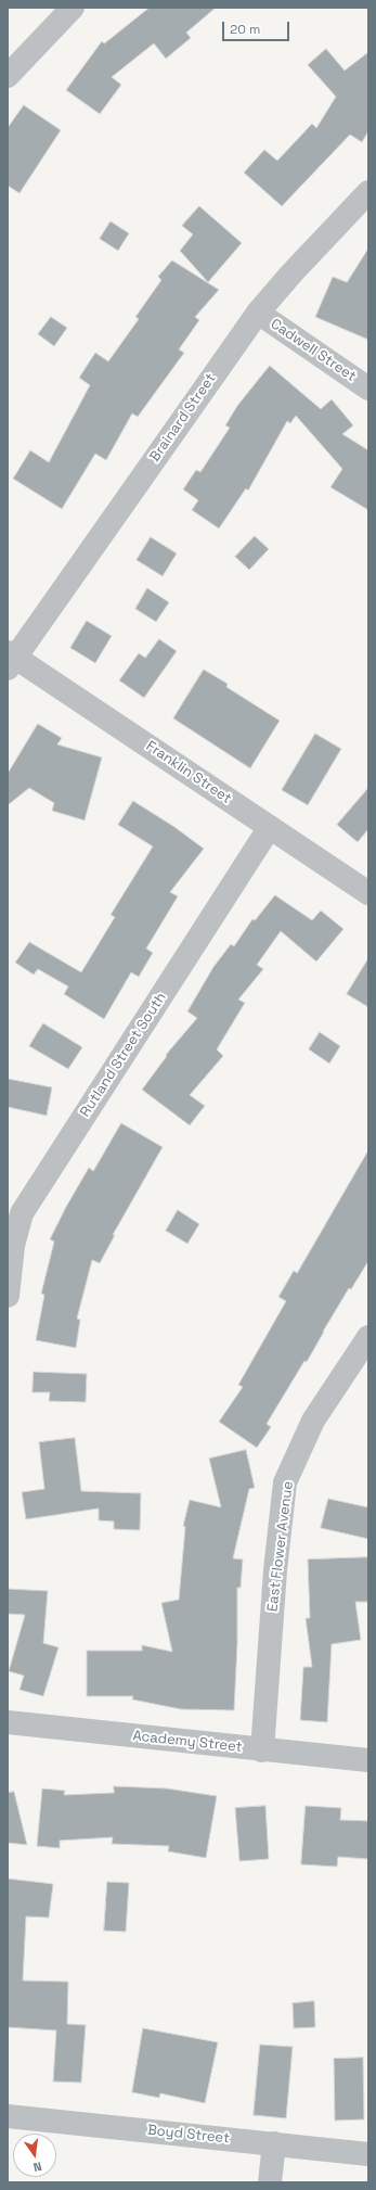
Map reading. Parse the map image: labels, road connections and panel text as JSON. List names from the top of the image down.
{
  "streets": {
    "street": [
      "Cadwell Street",
      "Brainard Street",
      "Franklin Street",
      "Rutland Street South",
      "East Flower Avenue",
      "Academy Street",
      "Boyd Street"
    ]
  },
  "crossings": [
    ["Cadwell Street", "Brainard Street"],
    ["Brainard Street", "Franklin Street"],
    ["Franklin Street", "Rutland Street South"],
    ["East Flower Avenue", "Academy Street"]
  ],
  "scale_bar": "20 m",
  "north": "bottom"
}
